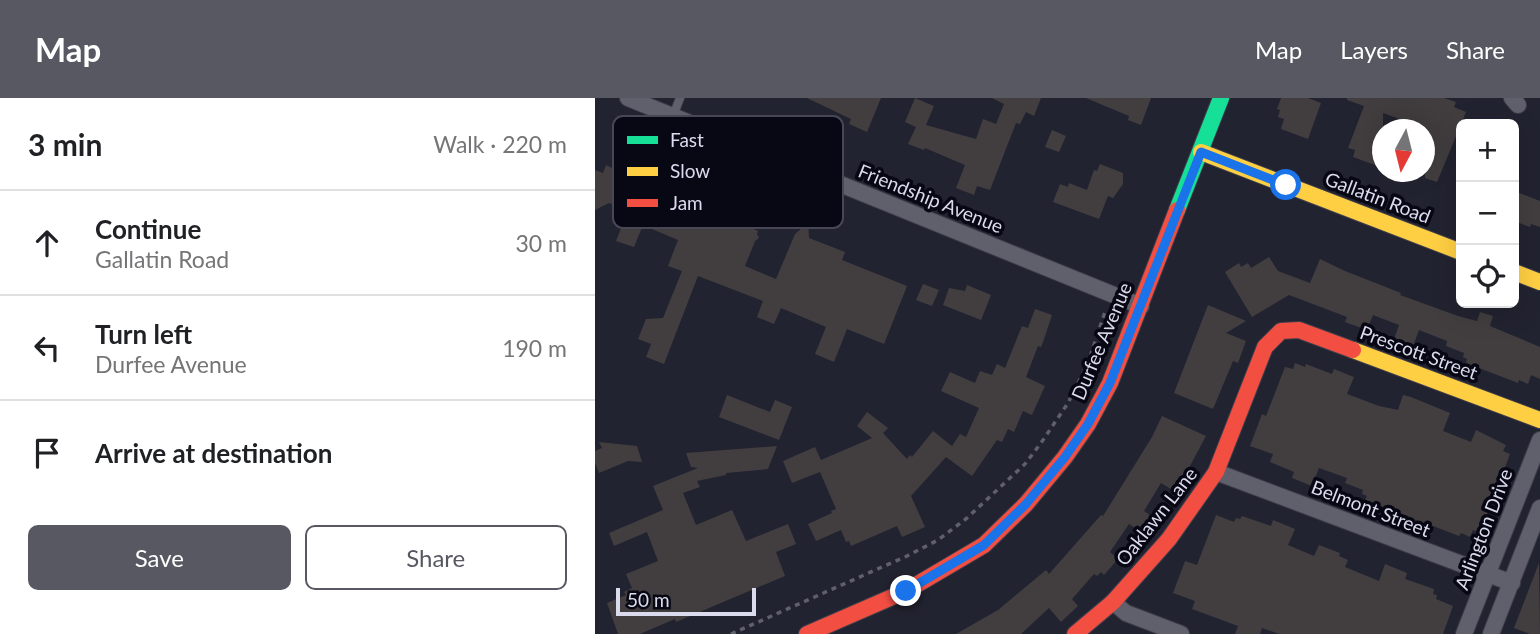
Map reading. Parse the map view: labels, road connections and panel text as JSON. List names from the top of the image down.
{
  "streets": {
    "street": [
      "Gallatin Road",
      "Friendship Avenue",
      "Durfee Avenue",
      "Prescott Street",
      "Belmont Street",
      "Oaklawn Lane",
      "Arlington Drive"
    ]
  },
  "crossings": [
    ["Gallatin Road", "Durfee Avenue"],
    ["Friendship Avenue", "Durfee Avenue"],
    ["Prescott Street", "Oaklawn Lane"],
    ["Belmont Street", "Oaklawn Lane"],
    ["Belmont Street", "Arlington Drive"]
  ],
  "legend": ["Fast", "Slow", "Jam"],
  "scale_bar": "50 m",
  "north": "bottom",
  "page": {
    "header": "Map",
    "nav": ["Map", "Layers", "Share"],
    "heading": ["3 min", "Walk · 220 m"],
    "map_buttons": ["+", "−"],
    "list": [
      ["Continue", "Gallatin Road", "30 m"],
      ["Turn left", "Durfee Avenue", "190 m"],
      "Arrive at destination"
    ],
    "buttons": ["Save", "Share"],
    "scale": "50 m"
  }
}
